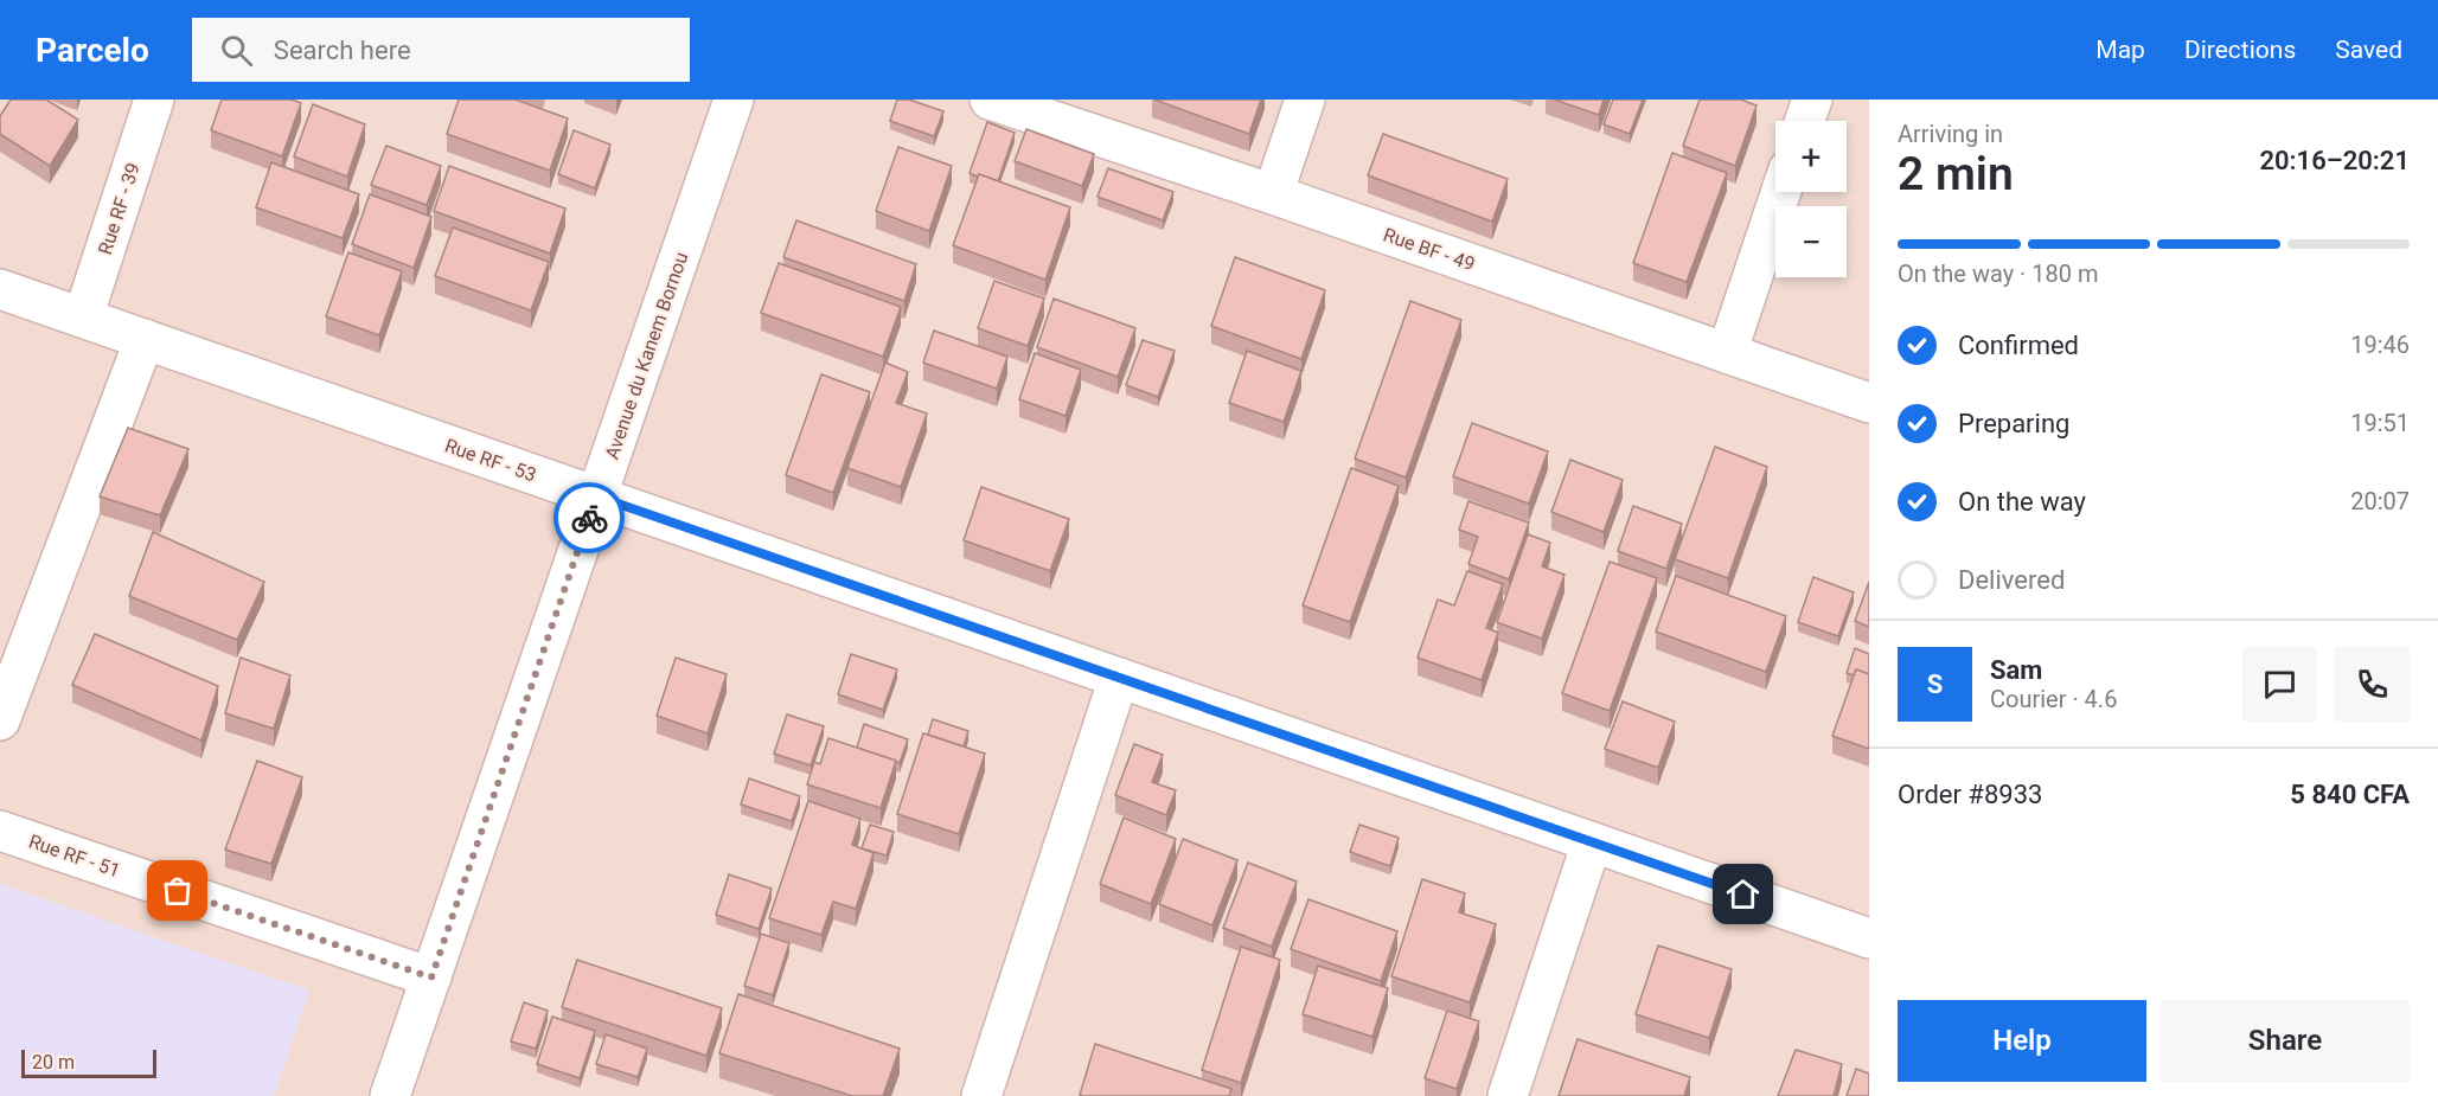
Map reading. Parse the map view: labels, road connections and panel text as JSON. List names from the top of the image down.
{
  "streets": {
    "street": [
      "Rue RF - 39",
      "Rue BF - 49",
      "Avenue du Kanem Bornou",
      "Rue RF - 53",
      "Rue RF - 51"
    ]
  },
  "crossings": [
    ["Rue RF - 39", "Rue RF - 53"],
    ["Avenue du Kanem Bornou", "Rue RF - 53"],
    ["Avenue du Kanem Bornou", "Rue RF - 51"]
  ],
  "scale_bar": "20 m",
  "page": {
    "header": "Parcelo",
    "search": "Search here",
    "nav": ["Map", "Directions", "Saved"],
    "heading": ["2 min", "Arriving in", "20:16–20:21"],
    "panel": [
      "Sam",
      "Courier · 4.6",
      "Order #8933",
      "5 840 CFA"
    ],
    "map_buttons": ["+", "−"],
    "bar": "On the way · 180 m",
    "list": [
      ["Confirmed", "19:46"],
      ["Preparing", "19:51"],
      ["On the way", "20:07"],
      "Delivered"
    ],
    "round": "S",
    "buttons": ["Help", "Share"],
    "scale": "20 m"
  }
}
